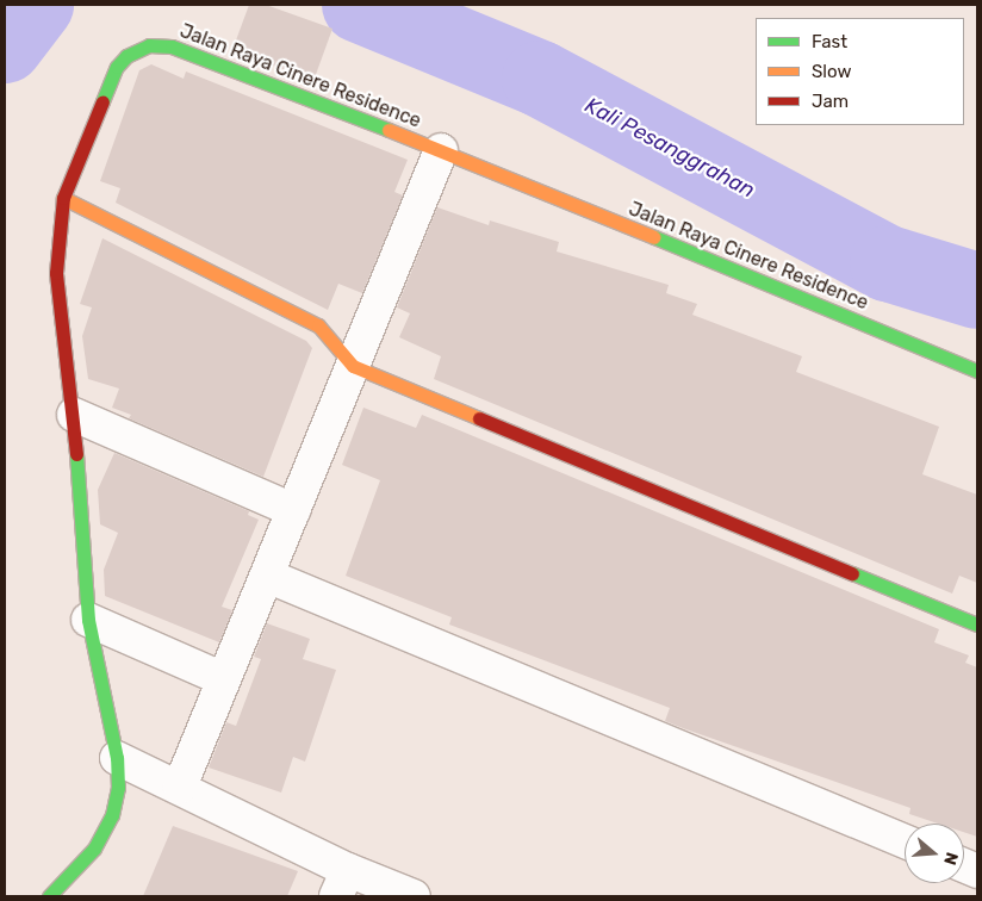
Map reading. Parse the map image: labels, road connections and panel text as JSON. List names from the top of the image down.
{
  "streets": {
    "street": ["Jalan Raya Cinere Residence"]
  },
  "water": ["Kali Pesanggrahan"],
  "legend": ["Fast", "Slow", "Jam"],
  "north": "right"
}
